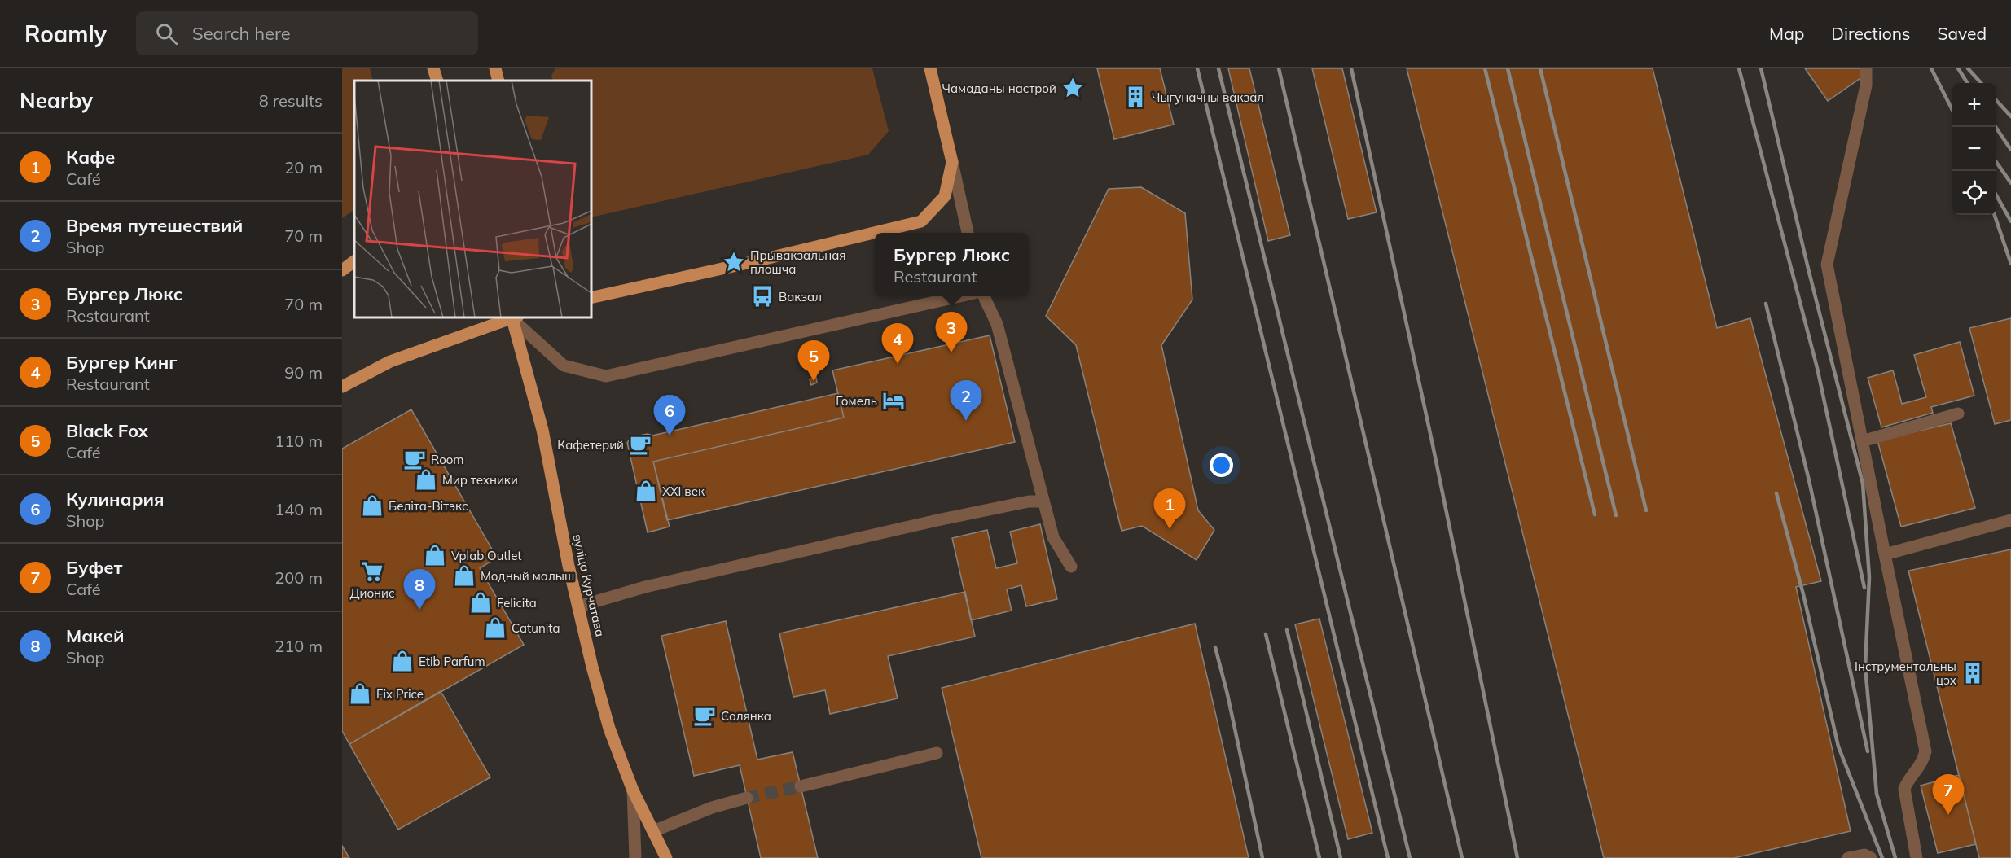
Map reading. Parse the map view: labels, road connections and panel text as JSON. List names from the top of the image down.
{
  "streets": {
    "main road": ["вуліца Курчатава"]
  },
  "places": {
    "place": ["Чамаданы настрой", "Прывакзальная плошча"],
    "building": ["Чыгуначны вакзал", "Інструментальны цэх"],
    "bus stop": ["Вакзал"],
    "hotel": ["Гомель"],
    "cafe": ["Кафетерий", "Room", "Солянка"],
    "shop": [
      "Мир техники",
      "XXI век",
      "Беліта-Вітэкс",
      "Vplab Outlet",
      "Модный малыш",
      "Felicita",
      "Catunita",
      "Etib Parfum",
      "Fix Price"
    ],
    "supermarket": ["Дионис"]
  },
  "page": {
    "header": "Roamly",
    "search": "Search here",
    "nav": ["Map", "Directions", "Saved"],
    "heading": ["Nearby", "8 results"],
    "map_buttons": ["+", "−"],
    "list": [
      {
        "mark": "1",
        "name": "Кафе",
        "note": "Café",
        "value": "20 m"
      },
      {
        "mark": "2",
        "name": "Время путешествий",
        "note": "Shop",
        "value": "70 m"
      },
      {
        "mark": "3",
        "name": "Бургер Люкс",
        "note": "Restaurant",
        "value": "70 m"
      },
      {
        "mark": "4",
        "name": "Бургер Кинг",
        "note": "Restaurant",
        "value": "90 m"
      },
      {
        "mark": "5",
        "name": "Black Fox",
        "note": "Café",
        "value": "110 m"
      },
      {
        "mark": "6",
        "name": "Кулинария",
        "note": "Shop",
        "value": "140 m"
      },
      {
        "mark": "7",
        "name": "Буфет",
        "note": "Café",
        "value": "200 m"
      },
      {
        "mark": "8",
        "name": "Макей",
        "note": "Shop",
        "value": "210 m"
      }
    ],
    "popup": ["Бургер Люкс", "Restaurant"],
    "pins": [
      "3",
      "4",
      "5",
      "2",
      "6",
      "1",
      "8",
      "7"
    ]
  }
}
